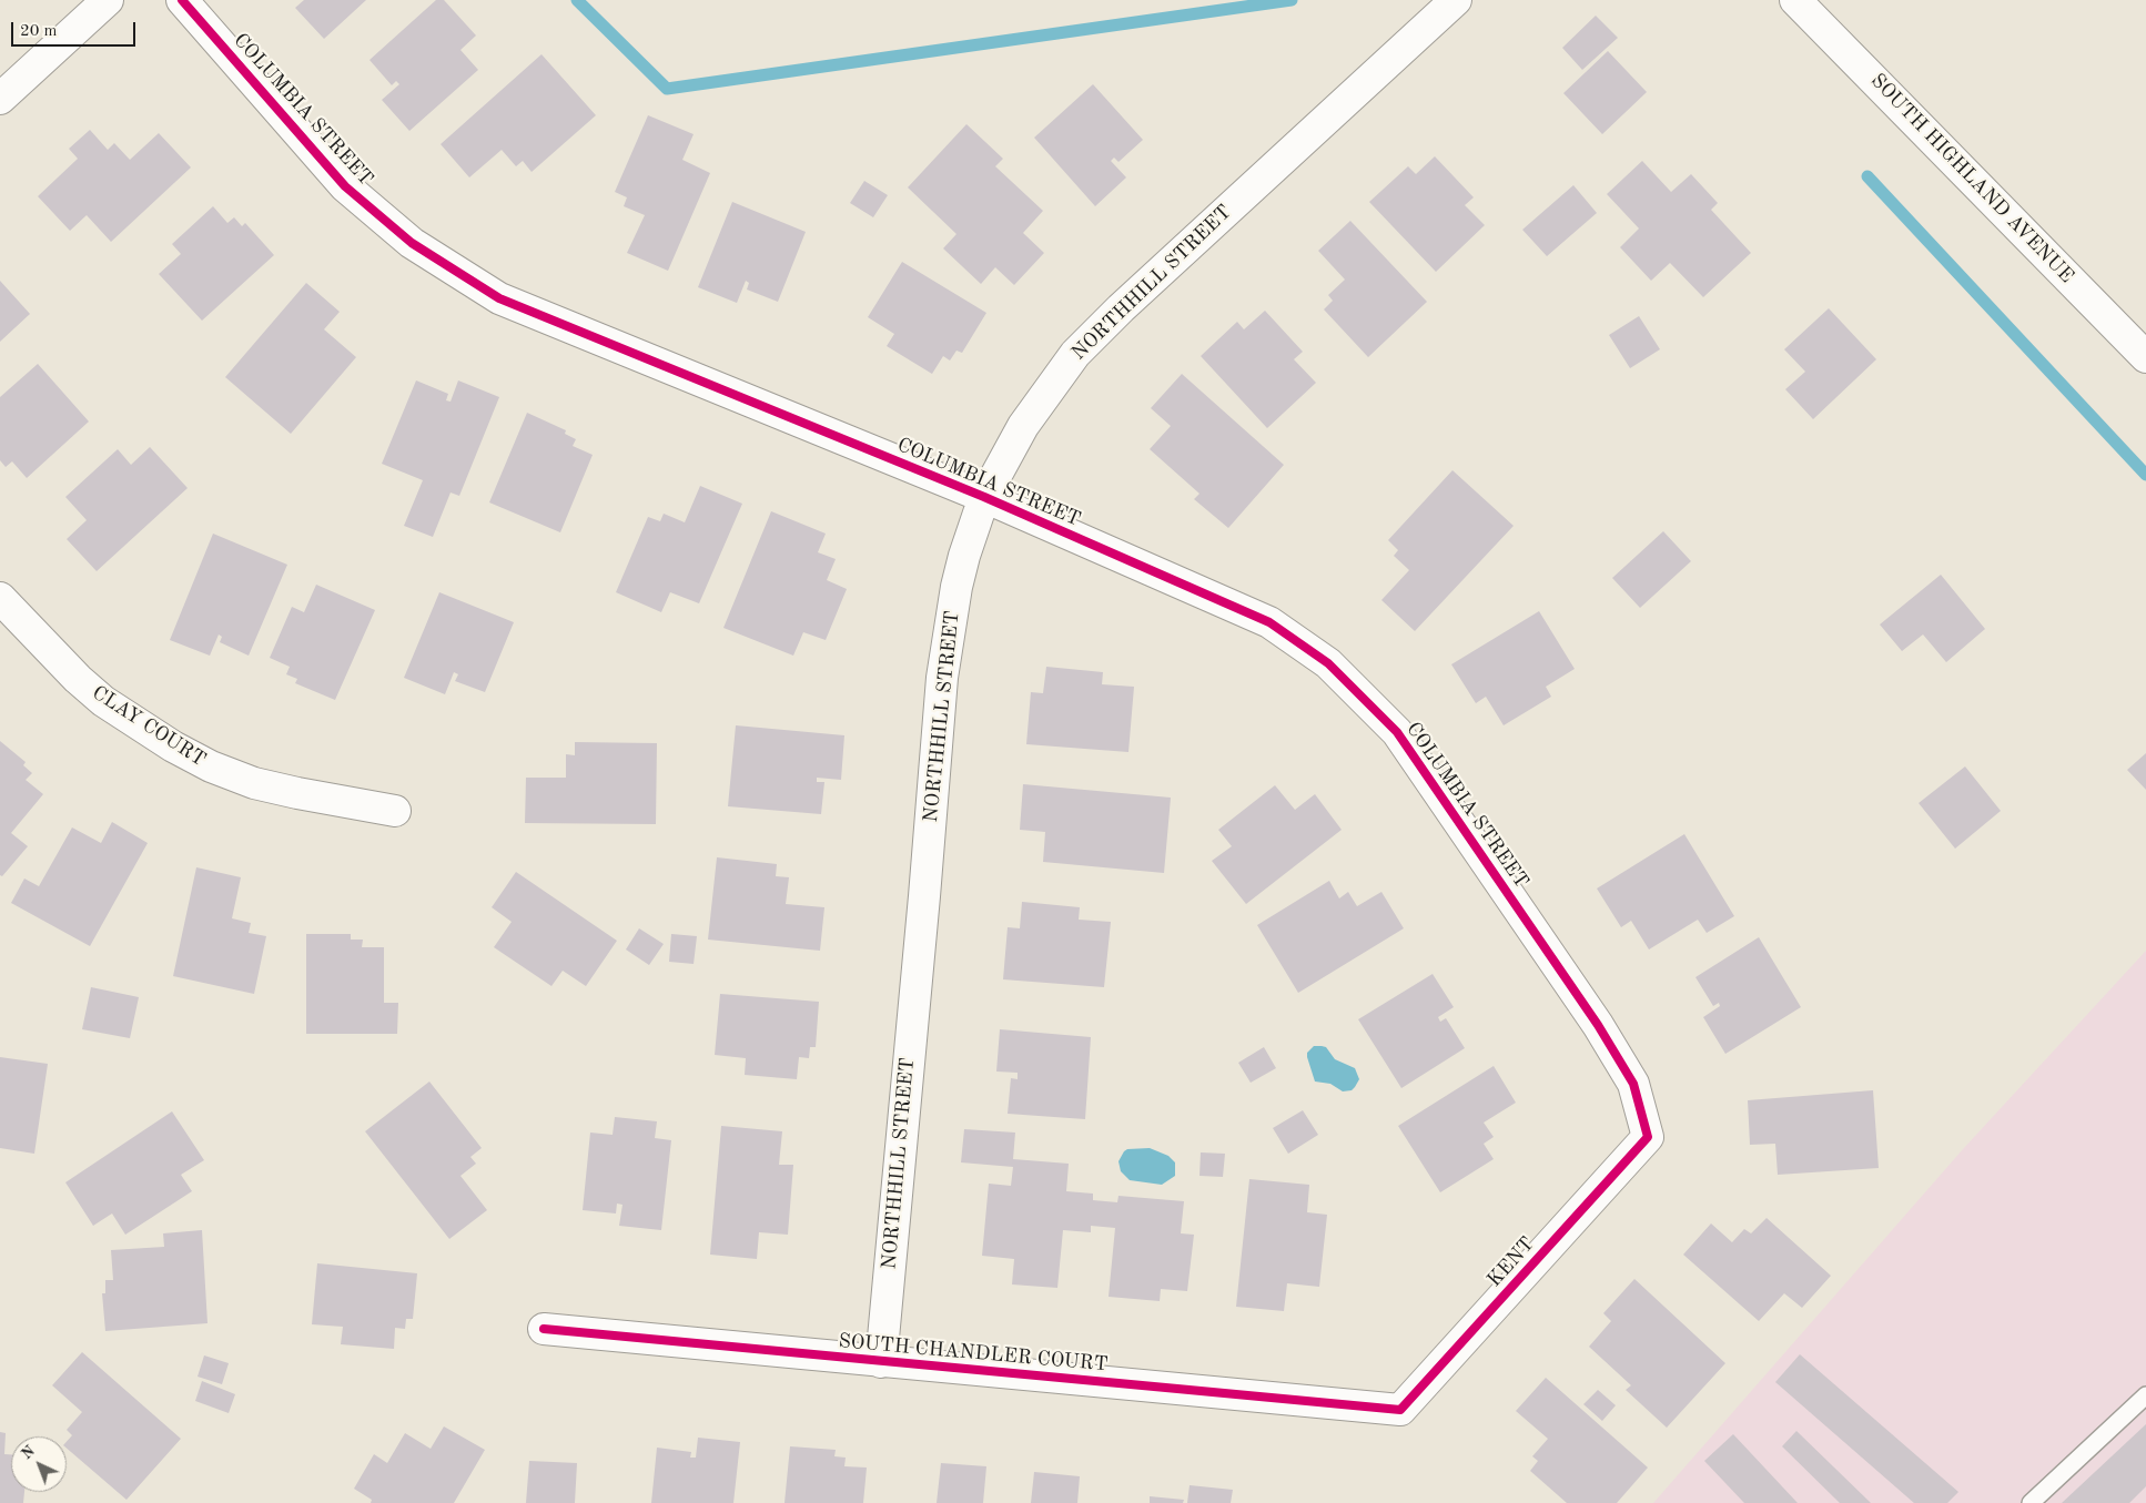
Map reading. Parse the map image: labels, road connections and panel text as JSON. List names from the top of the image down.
{
  "streets": {
    "street": [
      "COLUMBIA STREET",
      "SOUTH HIGHLAND AVENUE",
      "NORTHHILL STREET",
      "CLAY COURT",
      "KENT",
      "SOUTH CHANDLER COURT"
    ]
  },
  "crossings": [
    ["COLUMBIA STREET", "NORTHHILL STREET"],
    ["COLUMBIA STREET", "KENT"],
    ["NORTHHILL STREET", "SOUTH CHANDLER COURT"],
    ["KENT", "SOUTH CHANDLER COURT"]
  ],
  "scale_bar": "20 m",
  "north": "top left"
}
